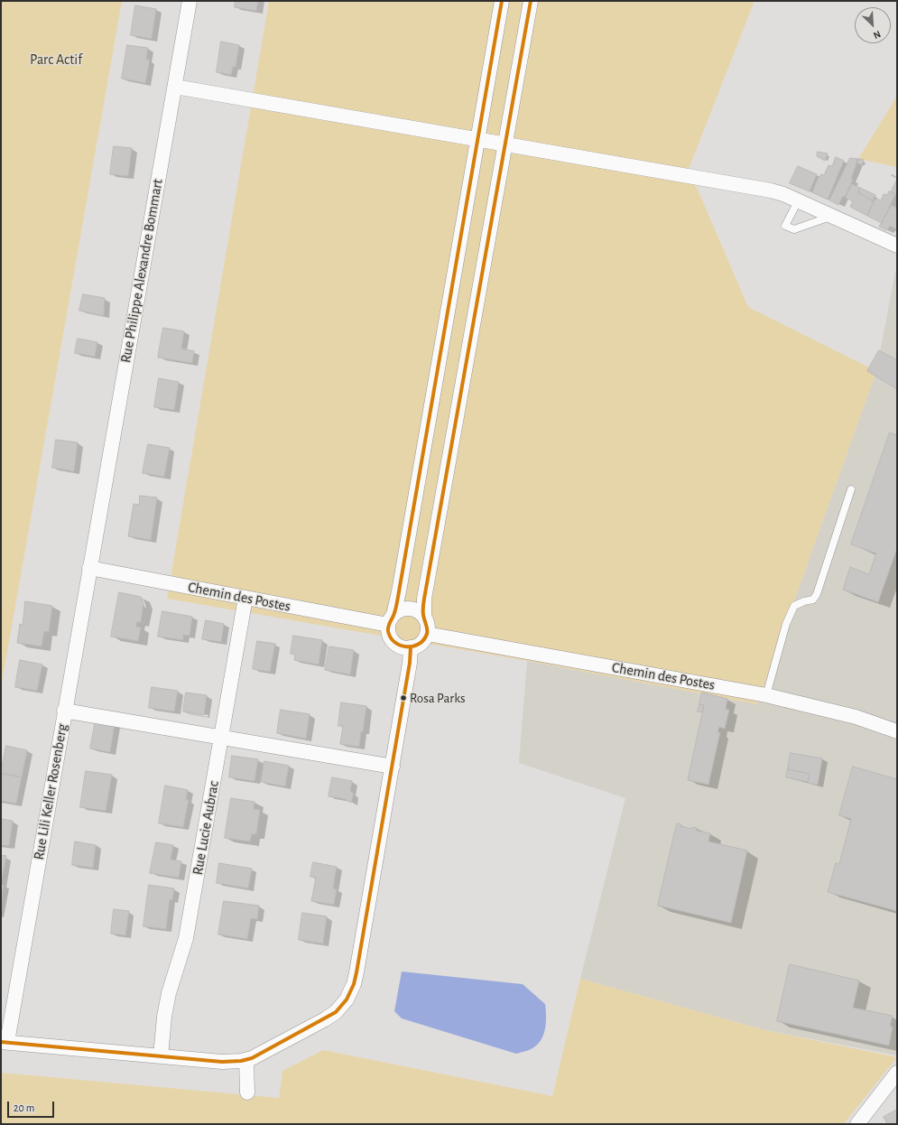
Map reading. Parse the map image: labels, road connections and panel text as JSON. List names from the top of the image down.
{
  "streets": {
    "street": [
      "Rue Philippe Alexandre Bommart",
      "Chemin des Postes",
      "Rue Lili Keller Rosenberg",
      "Rue Lucie Aubrac"
    ]
  },
  "crossings": [
    ["Rue Philippe Alexandre Bommart", "Rue Lili Keller Rosenberg"],
    ["Chemin des Postes", "Rue Lili Keller Rosenberg"],
    ["Chemin des Postes", "Rue Lucie Aubrac"]
  ],
  "parks": ["Parc Actif"],
  "places": ["Rosa Parks"],
  "scale_bar": "20 m",
  "north": "bottom right"
}
